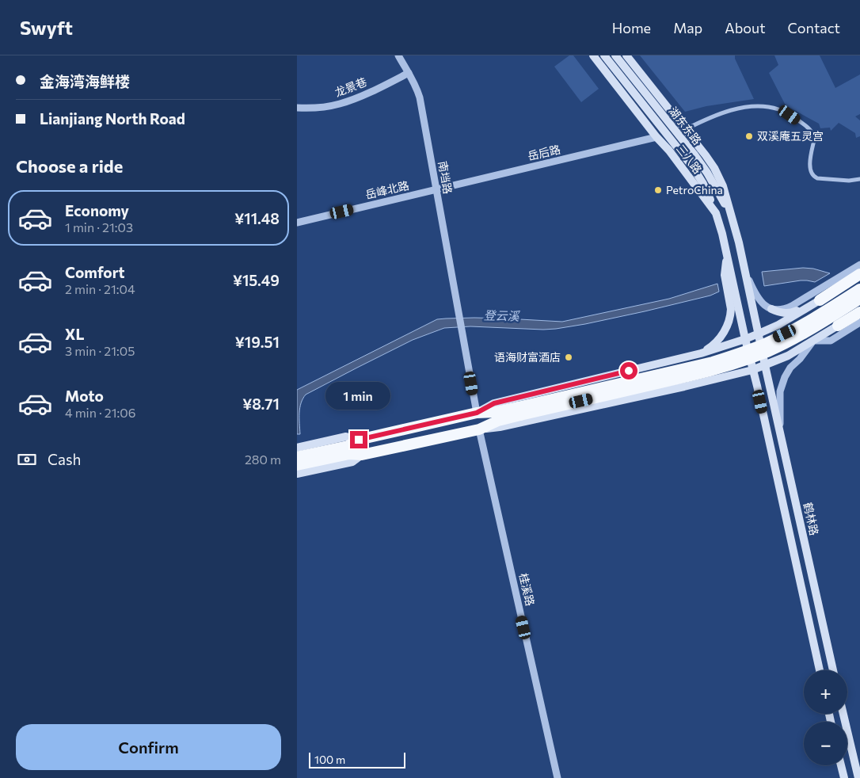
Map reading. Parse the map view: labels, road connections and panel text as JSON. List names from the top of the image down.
{
  "streets": {
    "main road": ["湖东东路", "三八路", "鹤林路"],
    "street": [
      "龙景巷",
      "岳后路",
      "南垱路",
      "岳峰北路",
      "桂溪路"
    ]
  },
  "crossings": [
    ["龙景巷", "南垱路"],
    ["湖东东路", "三八路"],
    ["岳后路", "三八路"],
    ["岳后路", "南垱路"],
    ["岳后路", "岳峰北路"],
    ["三八路", "鹤林路"],
    ["南垱路", "岳峰北路"]
  ],
  "water": ["登云溪"],
  "places": ["双溪庵五灵宫", "PetroChina", "语海财富酒店"],
  "scale_bar": "100 m",
  "page": {
    "header": "Swyft",
    "nav": [
      "Home",
      "Map",
      "About",
      "Contact"
    ],
    "banner": ["金海湾海鲜楼", "Lianjiang North Road"],
    "heading": "Choose a ride",
    "list": [
      {
        "name": "Economy",
        "note": "1 min · 21:03",
        "value": "¥11.48"
      },
      {
        "name": "Comfort",
        "note": "2 min · 21:04",
        "value": "¥15.49"
      },
      {
        "name": "XL",
        "note": "3 min · 21:05",
        "value": "¥19.51"
      },
      {
        "name": "Moto",
        "note": "4 min · 21:06",
        "value": "¥8.71"
      }
    ],
    "bubble": "1 min",
    "pay": ["Cash", "280 m"],
    "map_buttons": ["+", "−"],
    "buttons": "Confirm",
    "scale": "100 m"
  }
}
